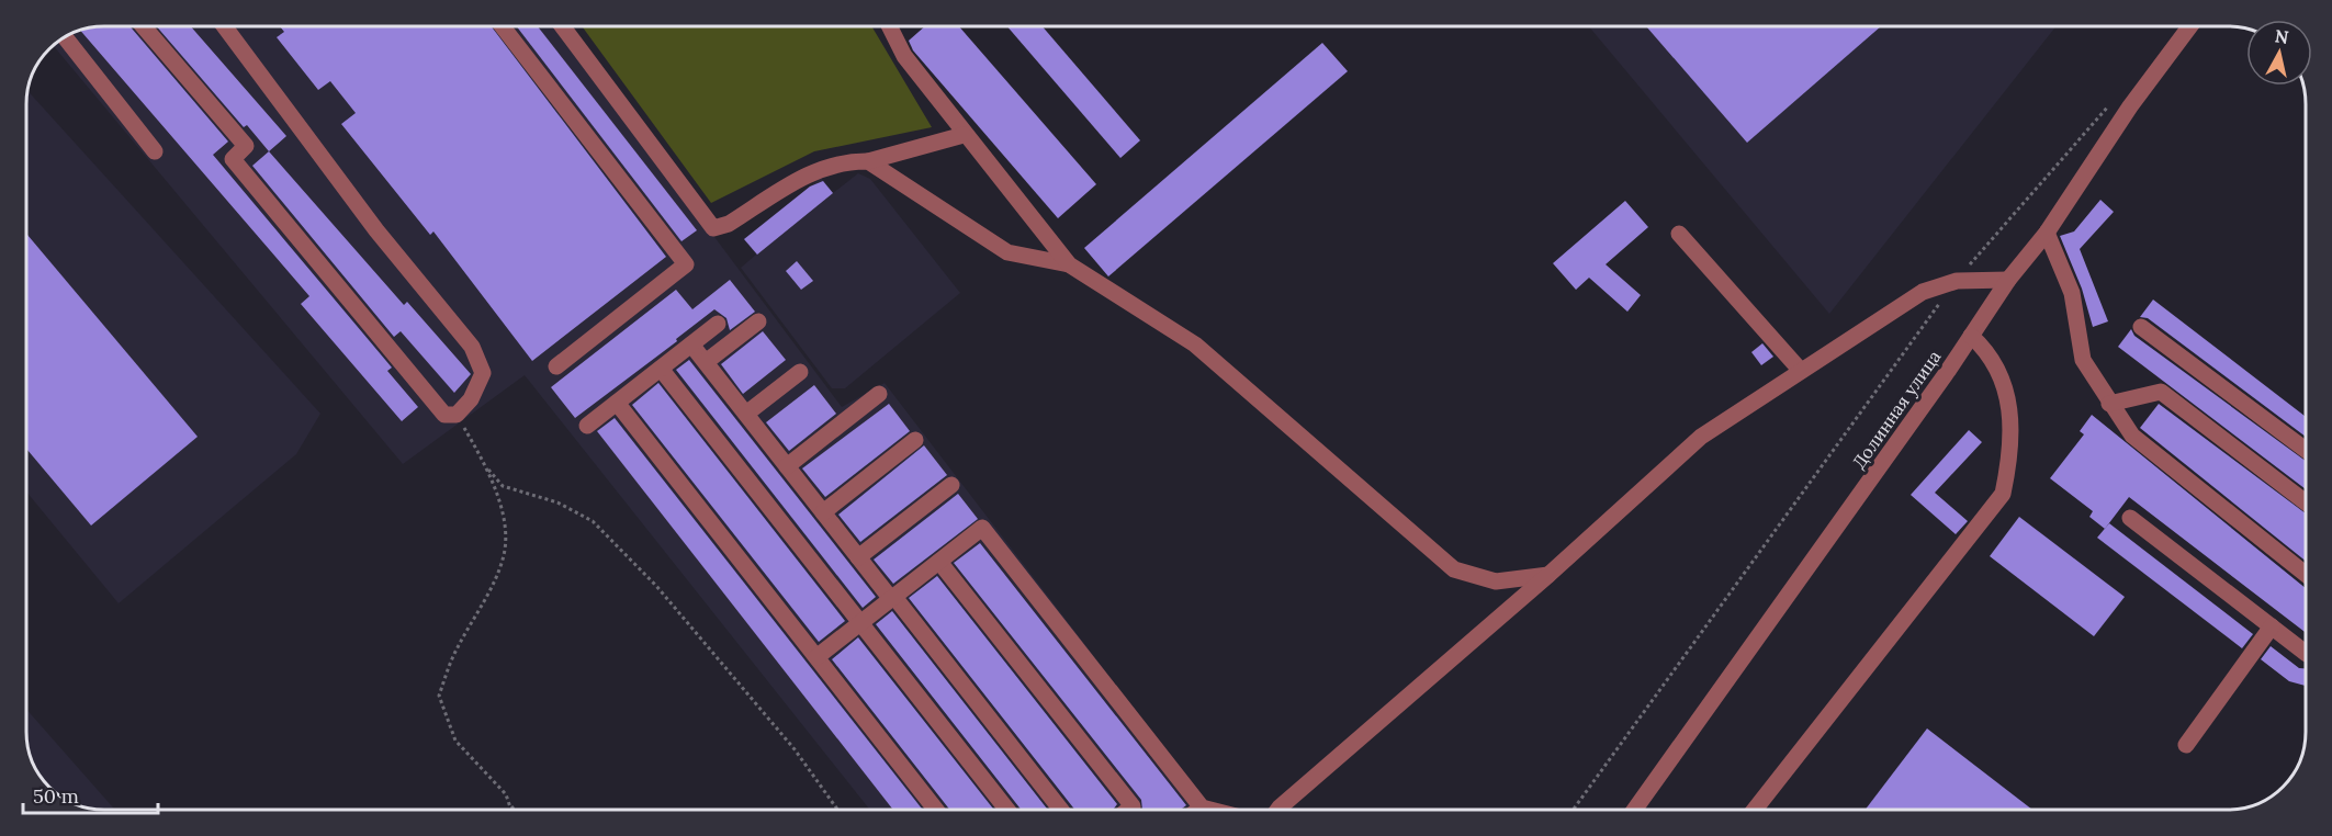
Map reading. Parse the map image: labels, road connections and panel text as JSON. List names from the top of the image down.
{
  "streets": {
    "street": ["Долинная улица"]
  },
  "scale_bar": "50 m",
  "north": "top"
}
